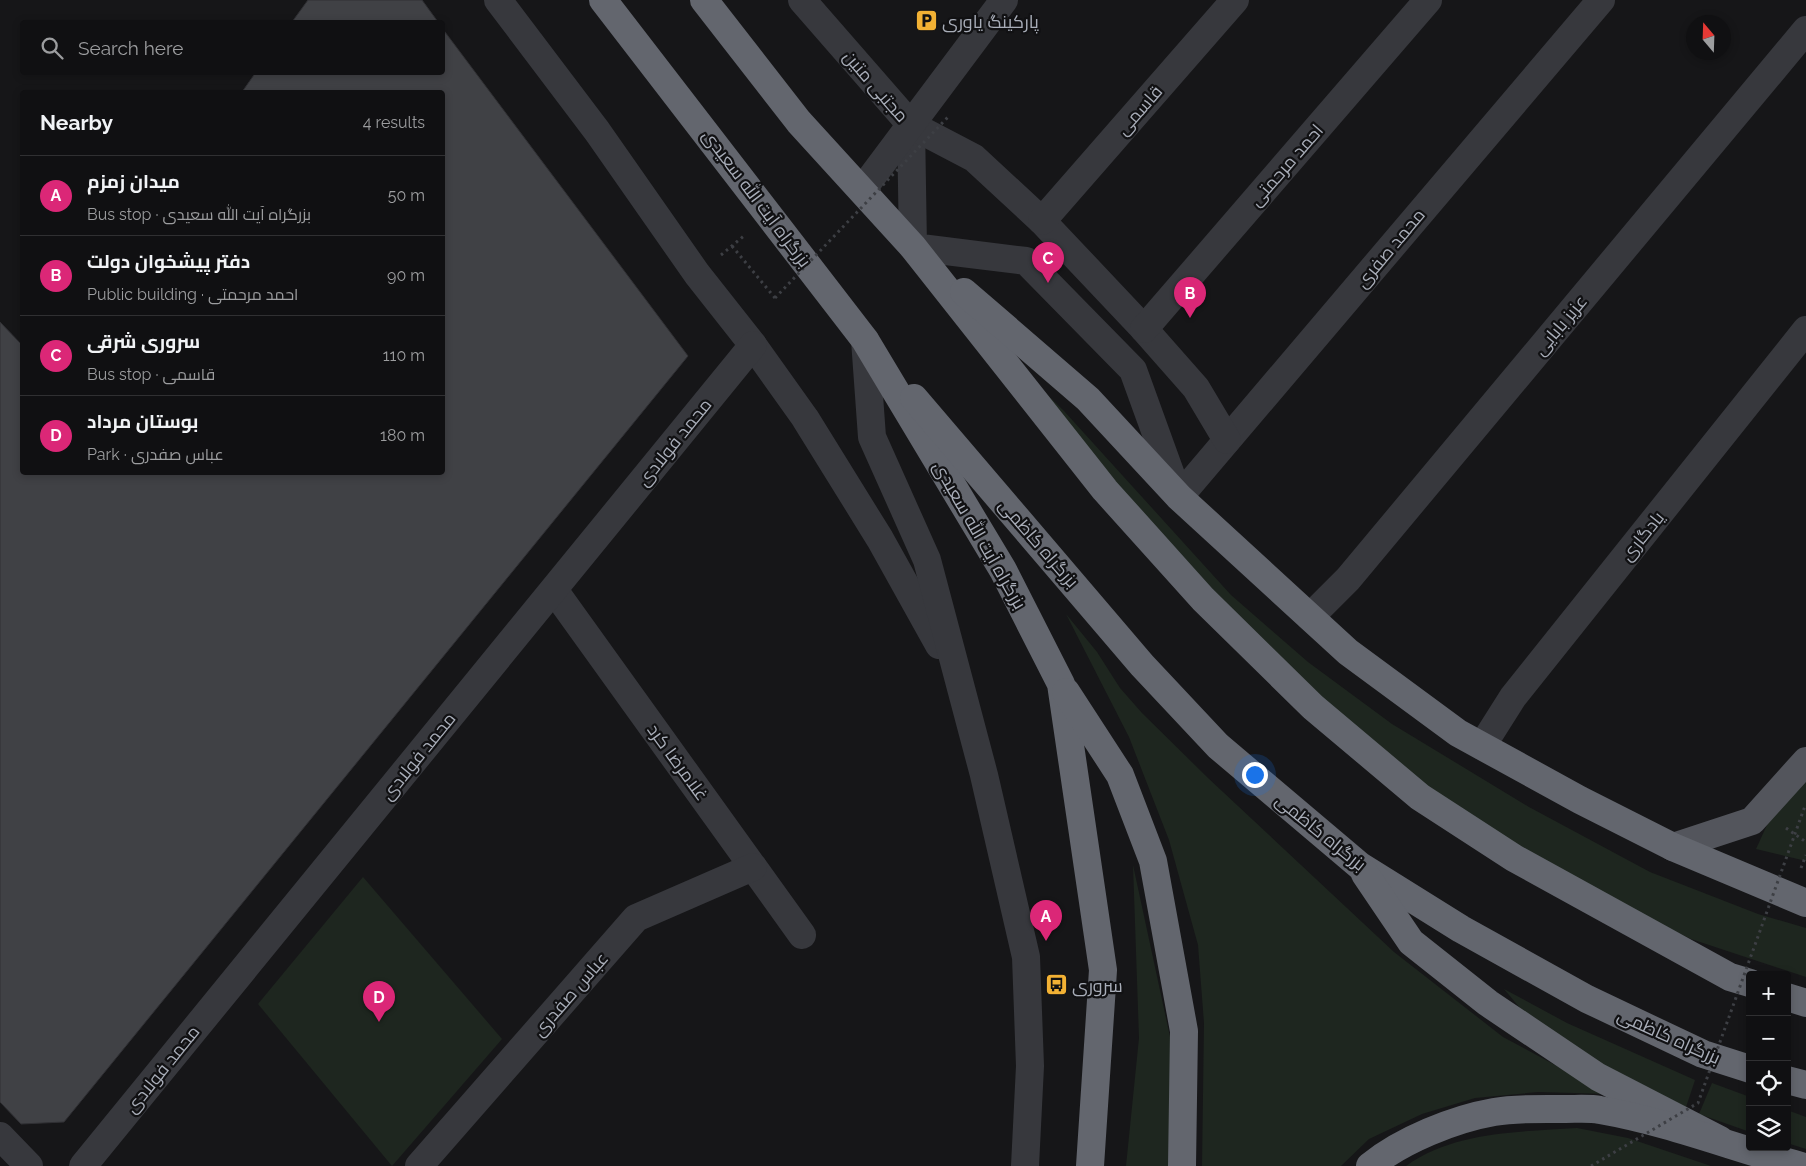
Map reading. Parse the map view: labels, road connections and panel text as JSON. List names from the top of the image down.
{
  "streets": {
    "highway": ["بزرگراه آیت الله سعیدی", "بزرگراه کاظمی"],
    "street": [
      "مجتبی متین",
      "قاسمی",
      "احمد مرحمتی",
      "محمد صفری",
      "عزیز بابایی",
      "محمد فولادی",
      "یادگاری",
      "غلامرضا کرد",
      "عباس صفدری"
    ]
  },
  "crossings": [
    ["بزرگراه آیت الله سعیدی", "بزرگراه کاظمی"],
    ["محمد فولادی", "غلامرضا کرد"],
    ["غلامرضا کرد", "عباس صفدری"]
  ],
  "places": {
    "parking": ["پارکینگ یاوری"],
    "bus stop": ["سروری"]
  },
  "north": "top",
  "page": {
    "search": "Search here",
    "heading": ["Nearby", "4 results"],
    "list": [
      {
        "mark": "A",
        "name": "میدان زمزم",
        "note": "Bus stop · بزرگراه آیت الله سعیدی",
        "value": "50 m"
      },
      {
        "mark": "B",
        "name": "دفتر پیشخوان دولت",
        "note": "Public building · احمد مرحمتی",
        "value": "90 m"
      },
      {
        "mark": "C",
        "name": "سروری شرقی",
        "note": "Bus stop · قاسمی",
        "value": "110 m"
      },
      {
        "mark": "D",
        "name": "بوستان مرداد",
        "note": "Park · عباس صفدری",
        "value": "180 m"
      }
    ],
    "pins": [
      "C",
      "B",
      "A",
      "D"
    ],
    "map_buttons": ["+", "−"]
  }
}
